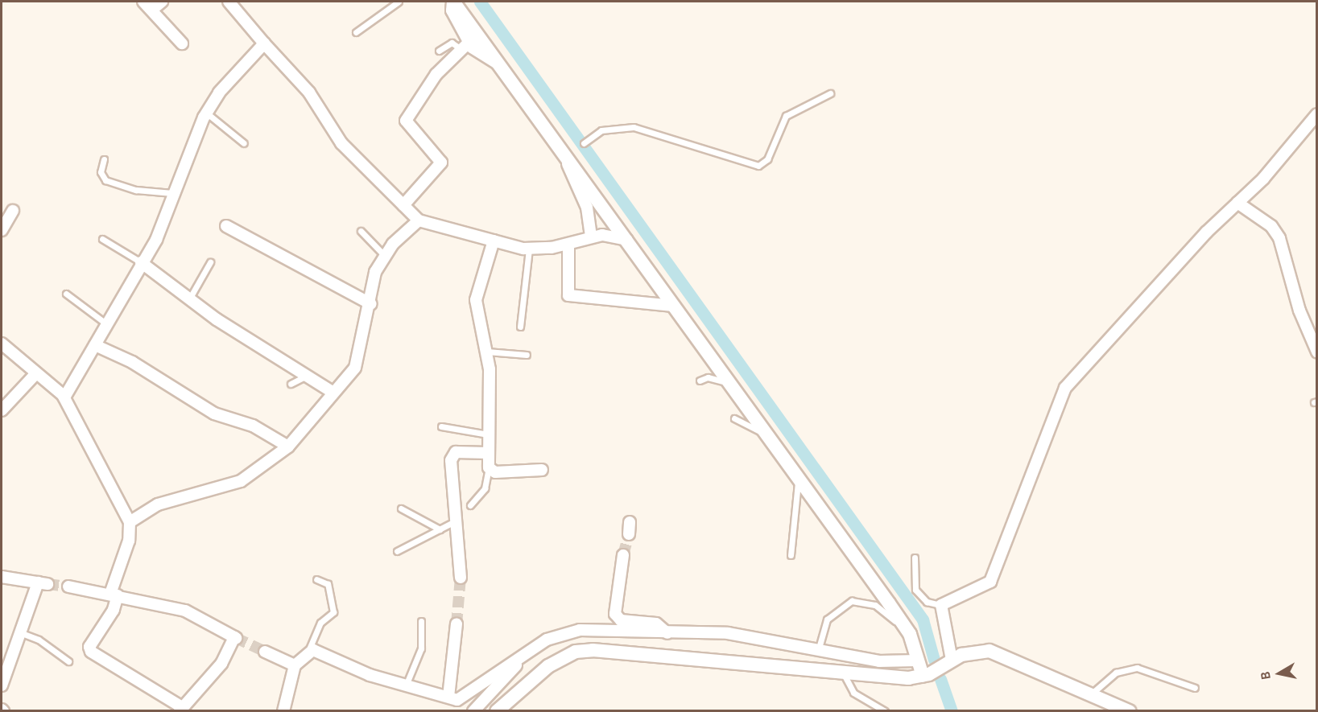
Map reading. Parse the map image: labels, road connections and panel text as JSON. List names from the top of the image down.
{
  "north": "left"
}
